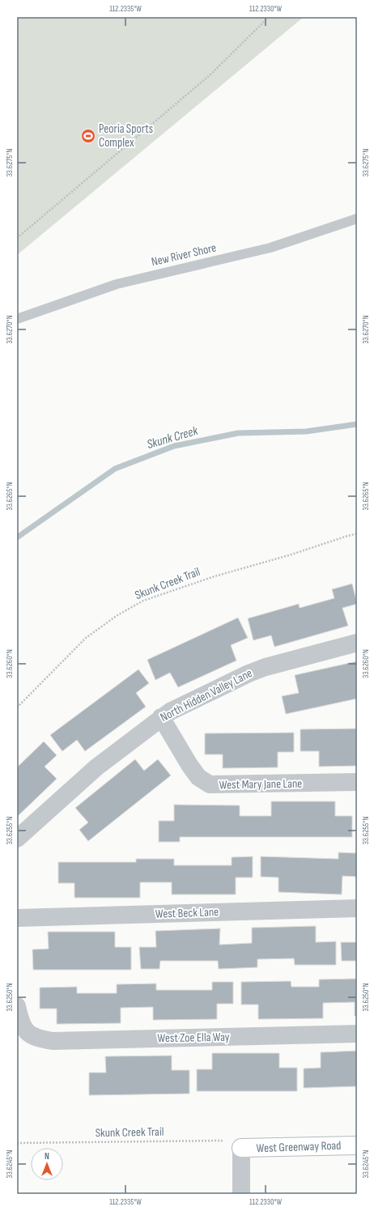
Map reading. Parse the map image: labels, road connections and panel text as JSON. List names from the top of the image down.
{
  "streets": {
    "street": [
      "North Hidden Valley Lane",
      "West Mary Jane Lane",
      "West Beck Lane",
      "West Zoe Ella Way",
      "West Greenway Road"
    ],
    "lane": ["New River Shore"],
    "path": ["Skunk Creek Trail"]
  },
  "crossings": [
    ["Skunk Creek Trail", "West Greenway Road"],
    ["North Hidden Valley Lane", "West Mary Jane Lane"]
  ],
  "water": ["Skunk Creek"],
  "places": {
    "sports": ["Peoria Sports Complex"]
  },
  "north": "top",
  "coordinates": [
    "112.2335°W",
    "112.2330°W",
    "33.6275°N",
    "33.6270°N",
    "33.6265°N",
    "33.6260°N",
    "33.6255°N",
    "33.6250°N",
    "33.6245°N"
  ]
}
